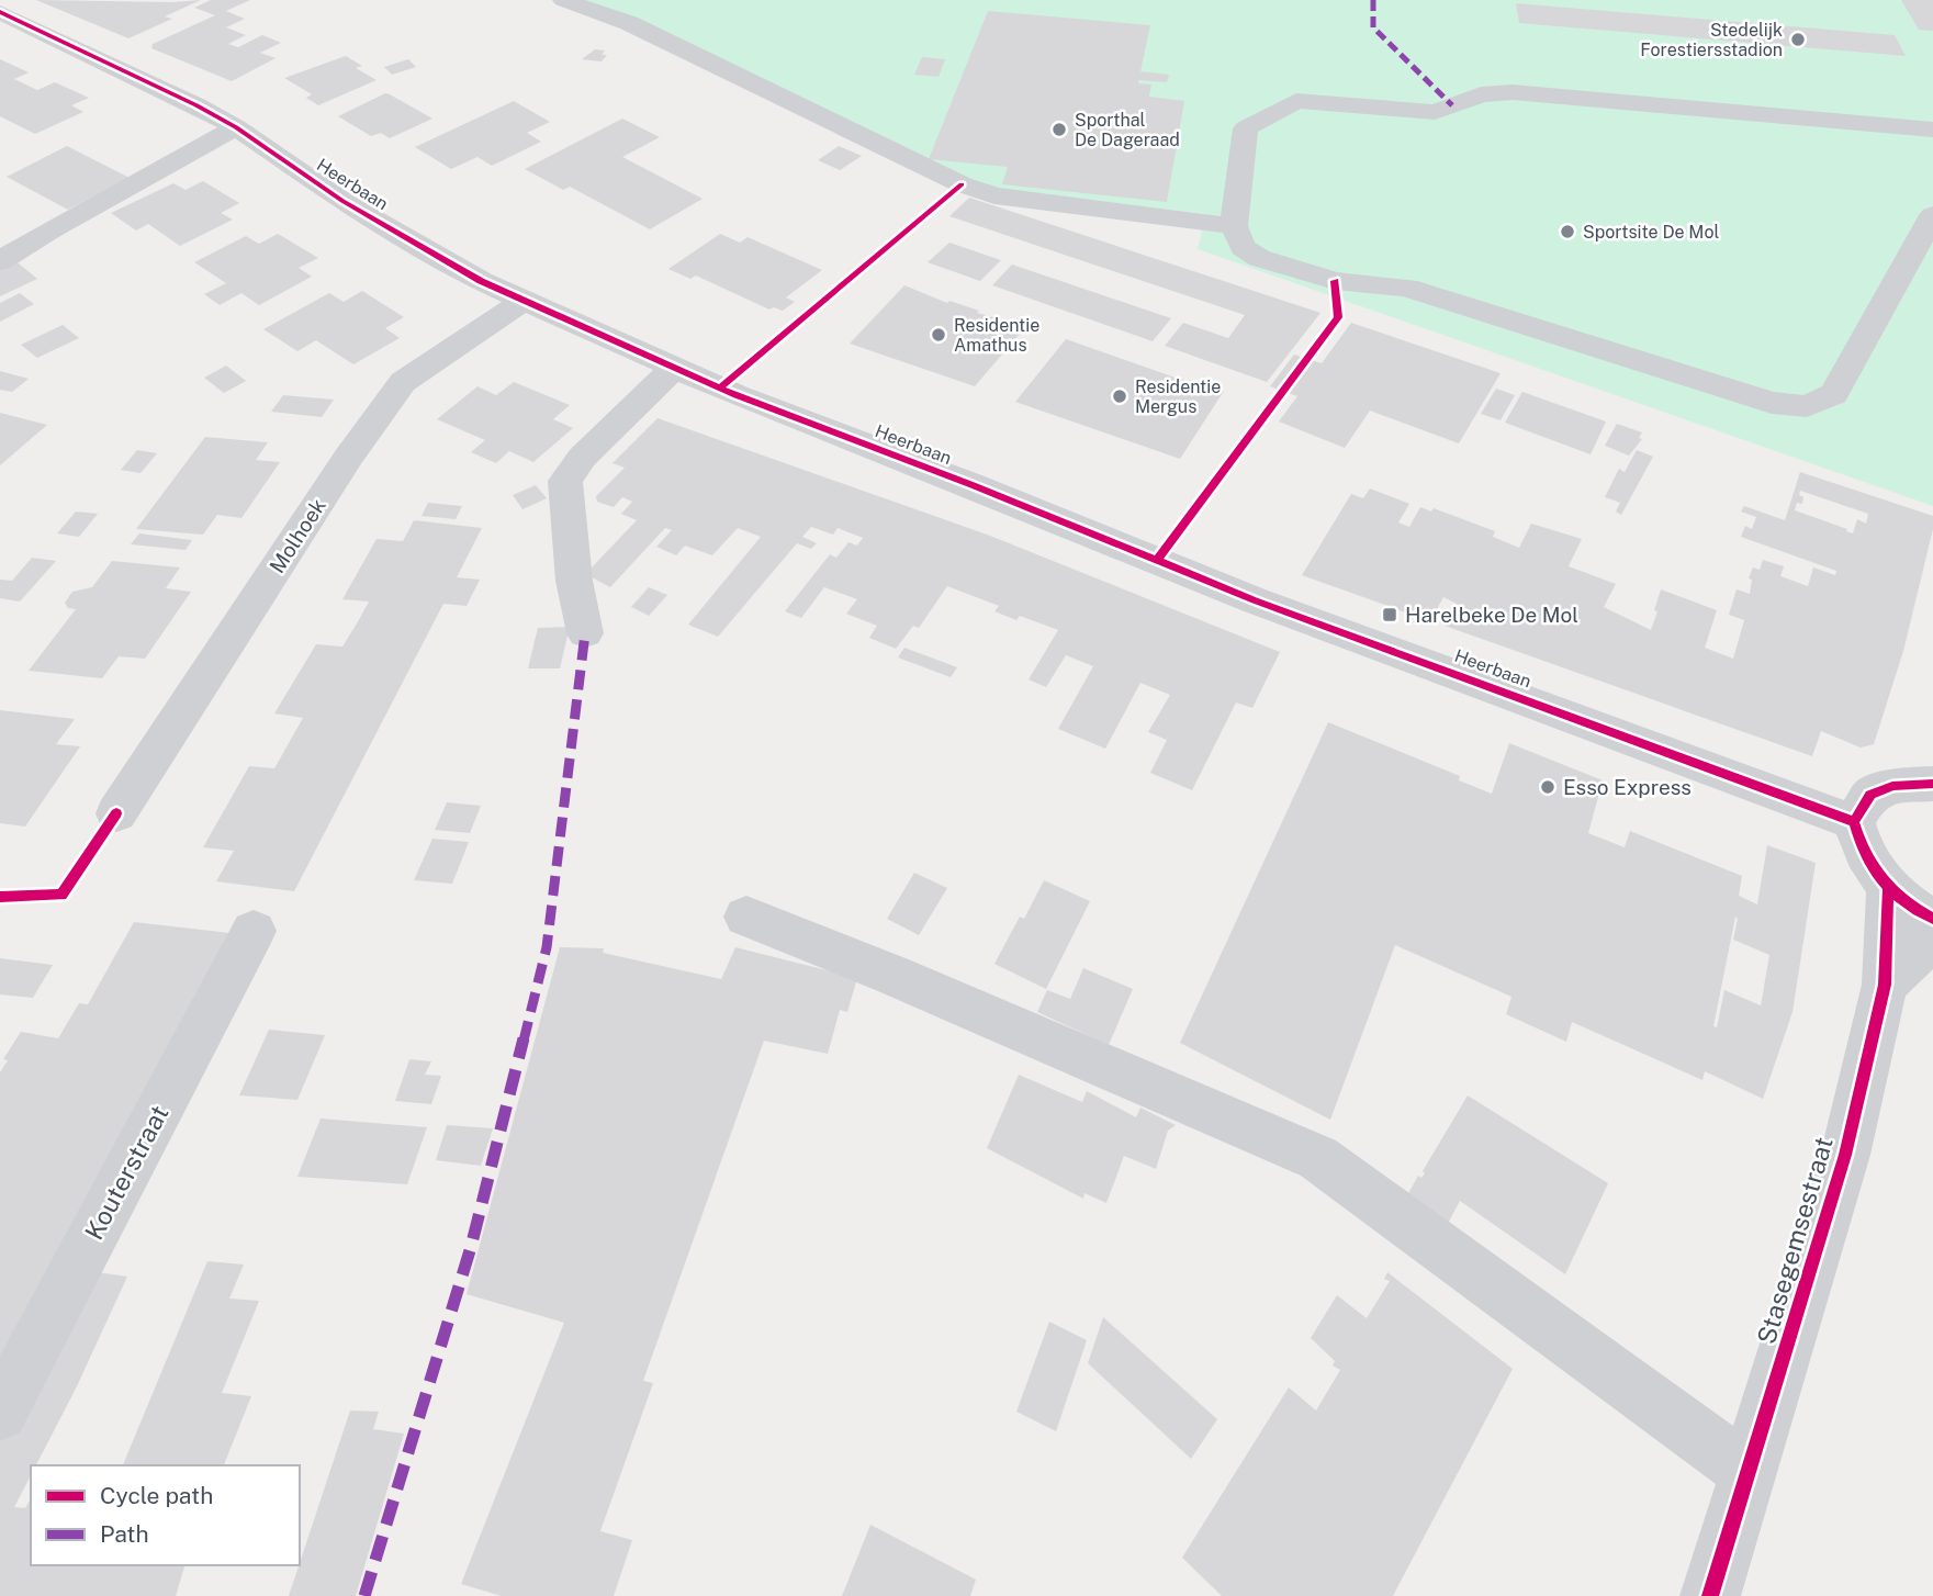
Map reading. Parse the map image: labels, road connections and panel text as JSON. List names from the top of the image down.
{
  "streets": {
    "street": [
      "Heerbaan",
      "Molhoek",
      "Kouterstraat",
      "Stasegemsestraat"
    ]
  },
  "crossings": [
    ["Heerbaan", "Molhoek"]
  ],
  "places": {
    "other": [
      "Stedelijk Forestiersstadion",
      "Sporthal De Dageraad",
      "Sportsite De Mol",
      "Residentie Amathus",
      "Residentie Mergus",
      "Esso Express"
    ],
    "transit": ["Harelbeke De Mol"]
  },
  "legend": ["Cycle path", "Path"]
}
